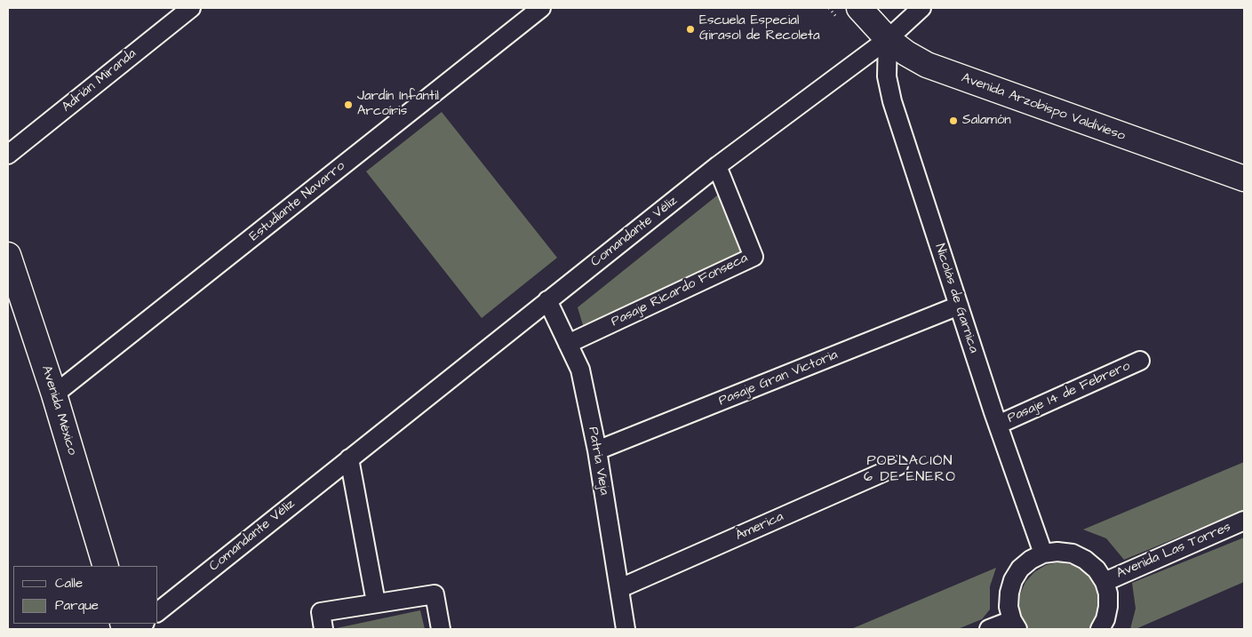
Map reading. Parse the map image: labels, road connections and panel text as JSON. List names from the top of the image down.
{
  "streets": {
    "street": [
      "Adrián Miranda",
      "Avenida Arzobispo Valdivieso",
      "Estudiante Navarro",
      "Comandante Véliz",
      "Pasaje Ricardo Fonseca",
      "Nicolás de Garnica",
      "Pasaje Gran Victoria",
      "Pasaje 14 de Febrero",
      "Avenida México",
      "Patria Vieja",
      "Ámerica",
      "Avenida Las Torres"
    ]
  },
  "crossings": [
    ["Avenida Arzobispo Valdivieso", "Comandante Véliz"],
    ["Avenida Arzobispo Valdivieso", "Nicolás de Garnica"],
    ["Estudiante Navarro", "Avenida México"],
    ["Comandante Véliz", "Pasaje Ricardo Fonseca"],
    ["Comandante Véliz", "Nicolás de Garnica"],
    ["Comandante Véliz", "Patria Vieja"],
    ["Pasaje Ricardo Fonseca", "Patria Vieja"],
    ["Nicolás de Garnica", "Pasaje Gran Victoria"],
    ["Nicolás de Garnica", "Pasaje 14 de Febrero"],
    ["Pasaje Gran Victoria", "Patria Vieja"],
    ["Patria Vieja", "Ámerica"]
  ],
  "districts": ["POBLACIÓN 6 DE ENERO"],
  "places": ["Escuela Especial Girasol de Recoleta", "Jardín Infantil Arcoíris", "Salamón"],
  "legend": ["Calle", "Parque"]
}
